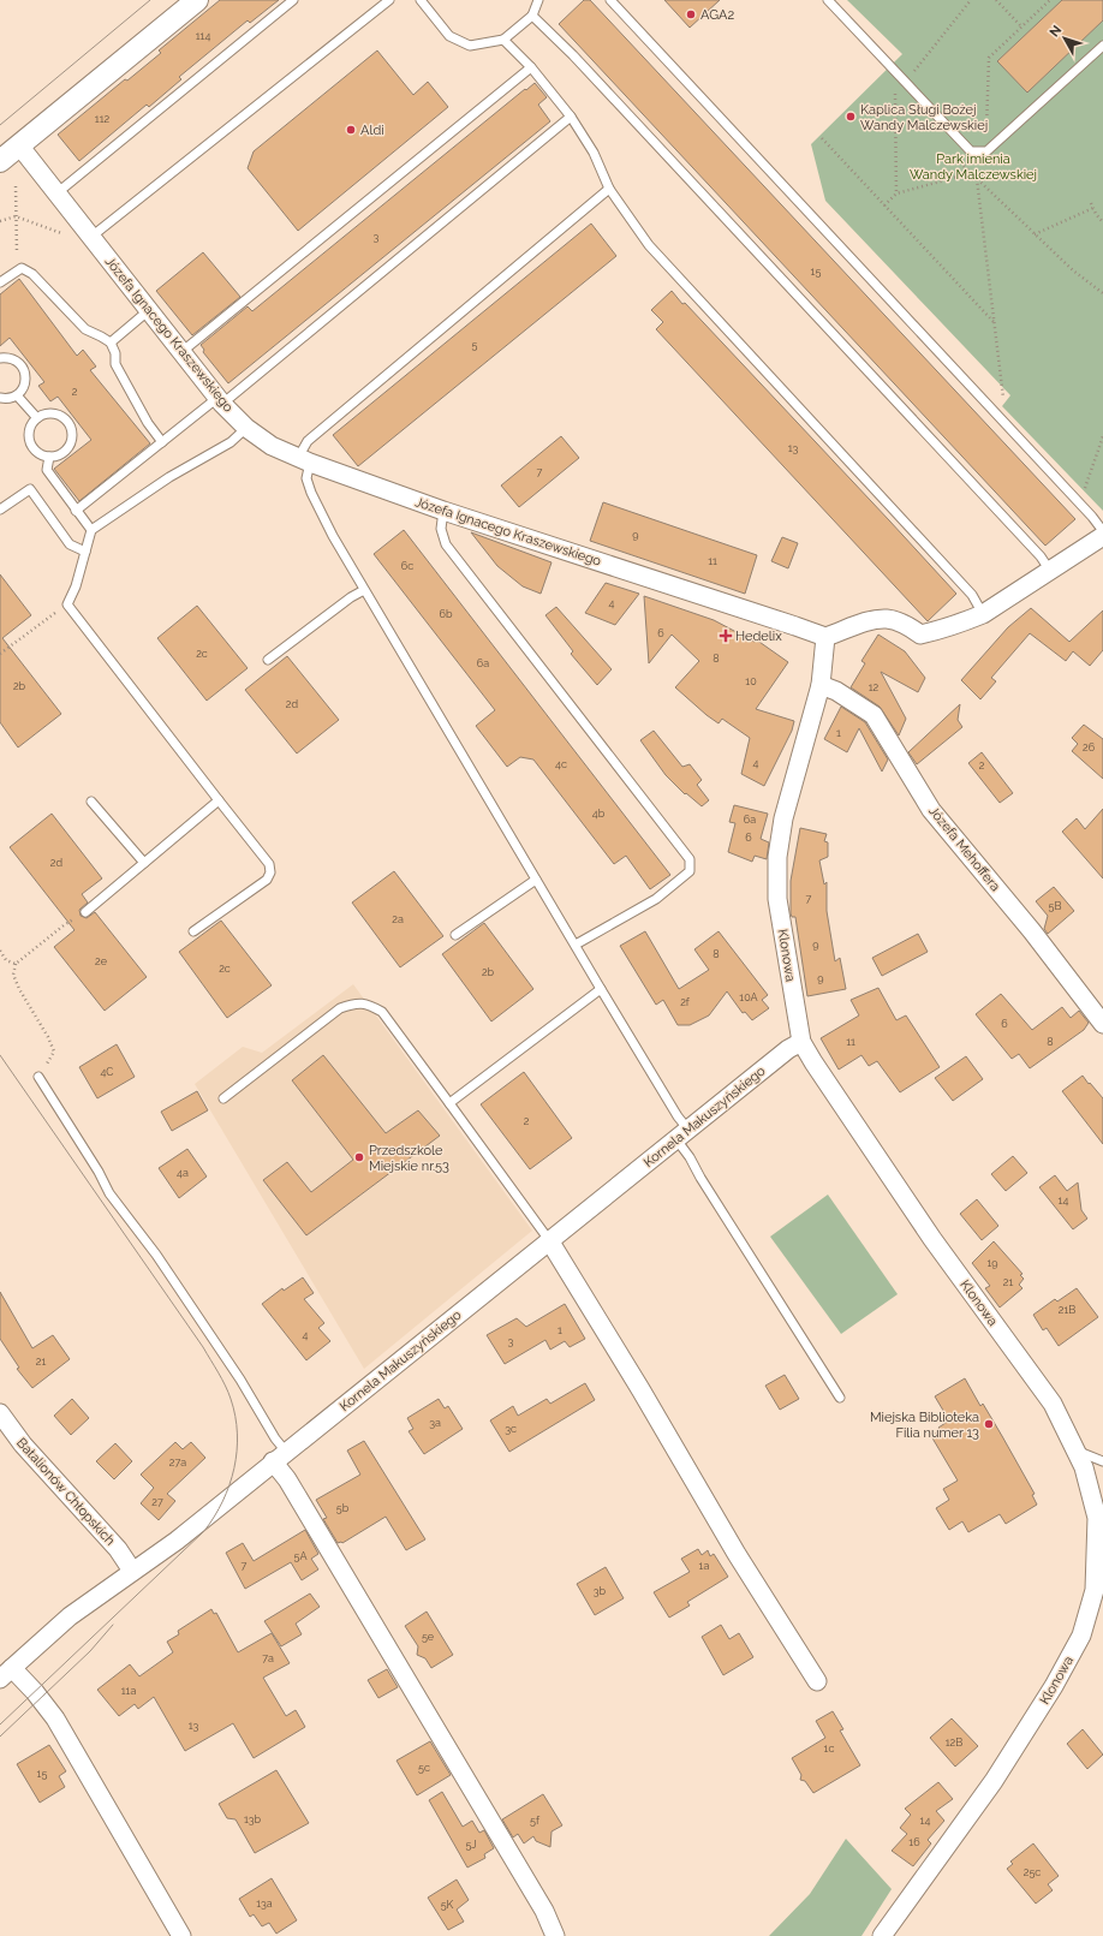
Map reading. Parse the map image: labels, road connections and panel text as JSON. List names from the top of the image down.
{
  "streets": {
    "street": [
      "Józefa Ignacego Kraszewskiego",
      "Józefa Mehoffera",
      "Klonowa",
      "Kornela Makuszyńskiego",
      "Batalionów Chłopskich"
    ]
  },
  "crossings": [
    ["Józefa Ignacego Kraszewskiego", "Klonowa"],
    ["Józefa Mehoffera", "Klonowa"],
    ["Klonowa", "Kornela Makuszyńskiego"],
    ["Kornela Makuszyńskiego", "Batalionów Chłopskich"]
  ],
  "parks": ["Park imienia Wandy Malczewskiej"],
  "places": {
    "other": [
      "AGA2",
      "Kaplica Sługi Bożej Wandy Malczewskiej",
      "Aldi",
      "Przedszkole Miejskie nr.53",
      "Miejska Biblioteka Filia numer 13"
    ],
    "health": ["Hedelix"]
  },
  "house_numbers": [
    "114",
    "112",
    "3",
    "15",
    "5",
    "2",
    "13",
    "7",
    "9",
    "11",
    "6c",
    "4",
    "6b",
    "6",
    "2c",
    "8",
    "6a",
    "10",
    "2b",
    "12",
    "2d",
    "1",
    "26",
    "4",
    "4c",
    "2",
    "4b",
    "6a",
    "6",
    "2d",
    "7",
    "5B",
    "2a",
    "9",
    "8",
    "2e",
    "2c",
    "2b",
    "9",
    "10A",
    "2f",
    "6",
    "11",
    "8",
    "4C",
    "2",
    "4a",
    "14",
    "19",
    "21",
    "21B",
    "1",
    "4",
    "3",
    "21",
    "3a",
    "3c",
    "27a",
    "27",
    "5b",
    "5A",
    "7",
    "1a",
    "3b",
    "5e",
    "7a",
    "11a",
    "13",
    "12B",
    "1c",
    "5c",
    "15",
    "13b",
    "5f",
    "14",
    "16",
    "5J",
    "25c",
    "13a",
    "5K"
  ],
  "north": "top left"
}
